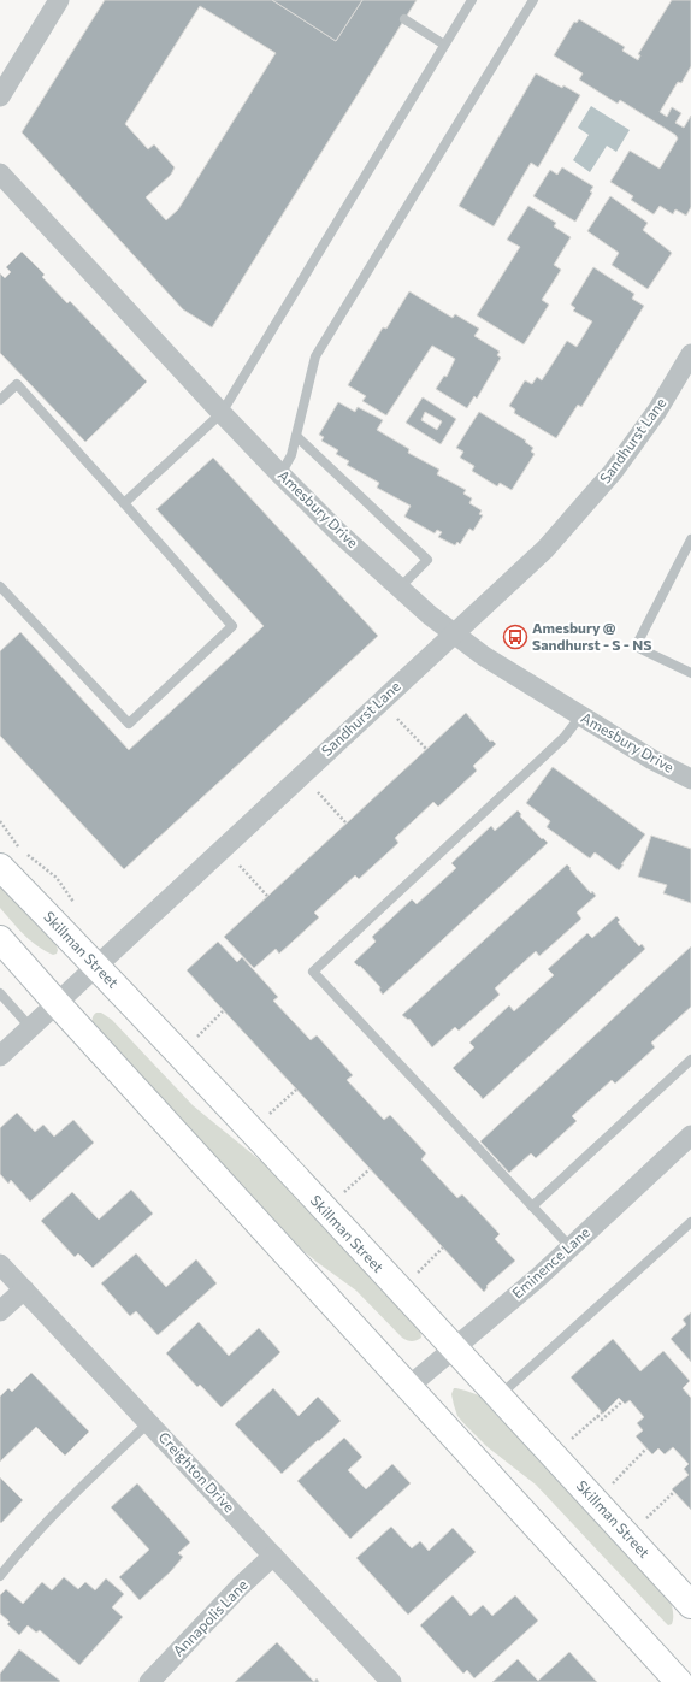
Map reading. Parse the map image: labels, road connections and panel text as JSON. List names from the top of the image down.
{
  "streets": {
    "main road": ["Skillman Street"],
    "street": [
      "Sandhurst Lane",
      "Amesbury Drive",
      "Eminence Lane",
      "Creighton Drive",
      "Annapolis Lane"
    ]
  },
  "crossings": [
    ["Sandhurst Lane", "Amesbury Drive"],
    ["Sandhurst Lane", "Skillman Street"],
    ["Skillman Street", "Eminence Lane"],
    ["Creighton Drive", "Annapolis Lane"]
  ],
  "places": {
    "bus stop": ["Amesbury @ Sandhurst - S - NS"]
  }
}
